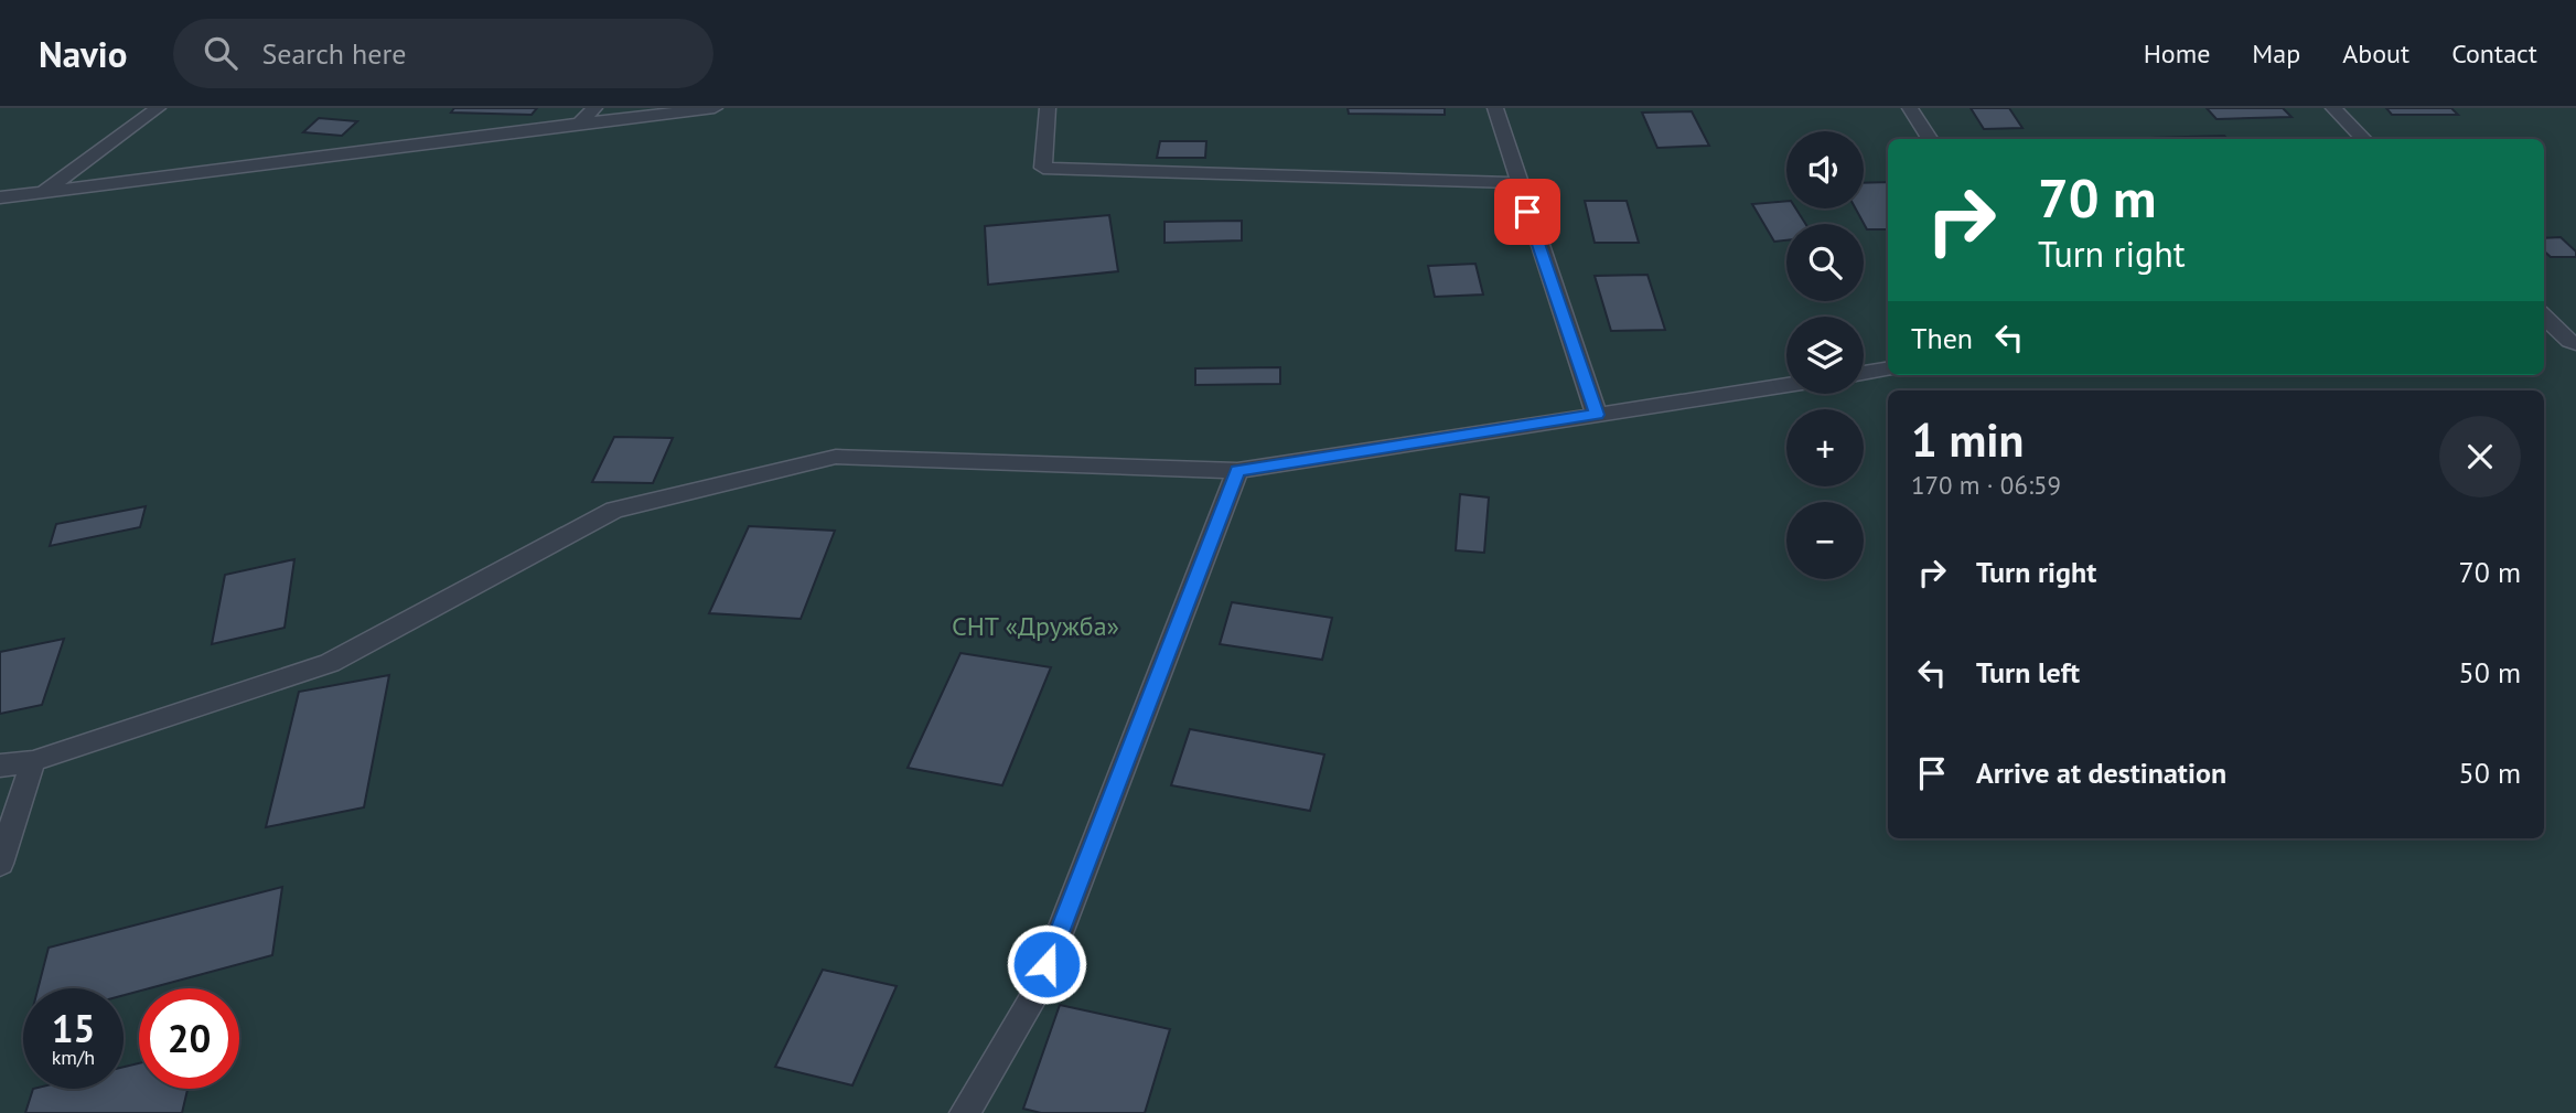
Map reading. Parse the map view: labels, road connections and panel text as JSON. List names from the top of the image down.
{
  "parks": ["СНТ «Дружба»"],
  "page": {
    "header": "Navio",
    "search": "Search here",
    "nav": [
      "Home",
      "Map",
      "About",
      "Contact"
    ],
    "map_buttons": ["+", "−"],
    "turn": ["70 m", "Turn right"],
    "then": "Then",
    "heading": ["1 min", "170 m · 06:59"],
    "list": [
      {
        "name": "Turn right",
        "value": "70 m"
      },
      {
        "name": "Turn left",
        "value": "50 m"
      },
      {
        "name": "Arrive at destination",
        "value": "50 m"
      }
    ],
    "speed": "15 km/h",
    "limit": "20"
  }
}
